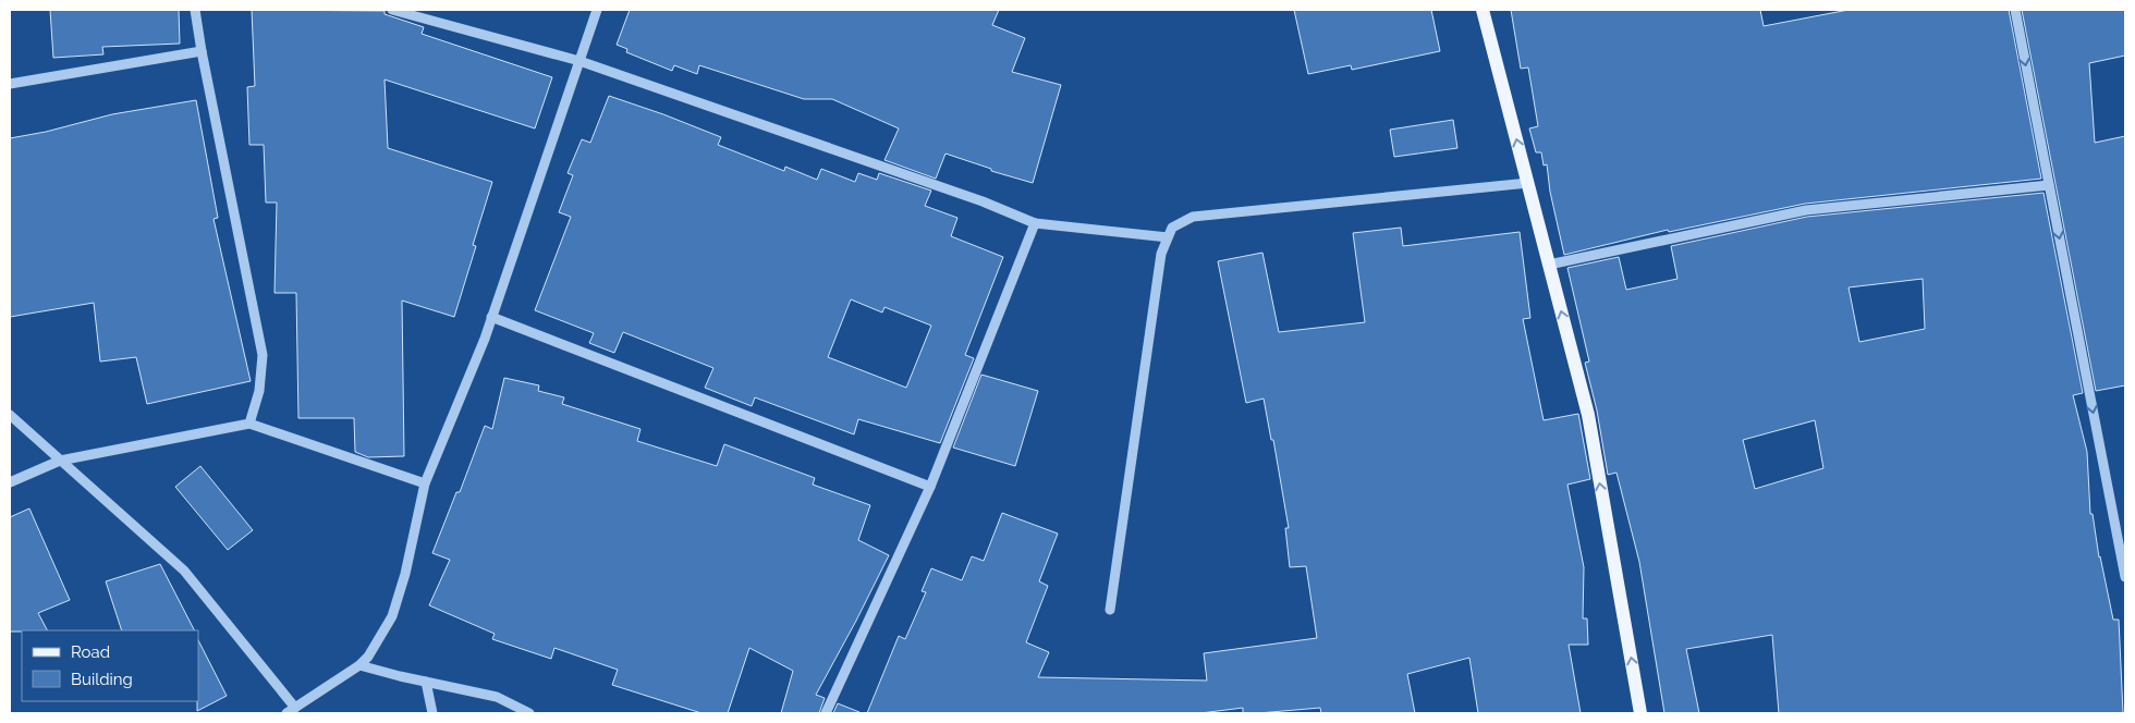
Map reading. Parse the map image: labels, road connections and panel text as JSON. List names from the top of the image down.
{
  "legend": ["Road", "Building"]
}
